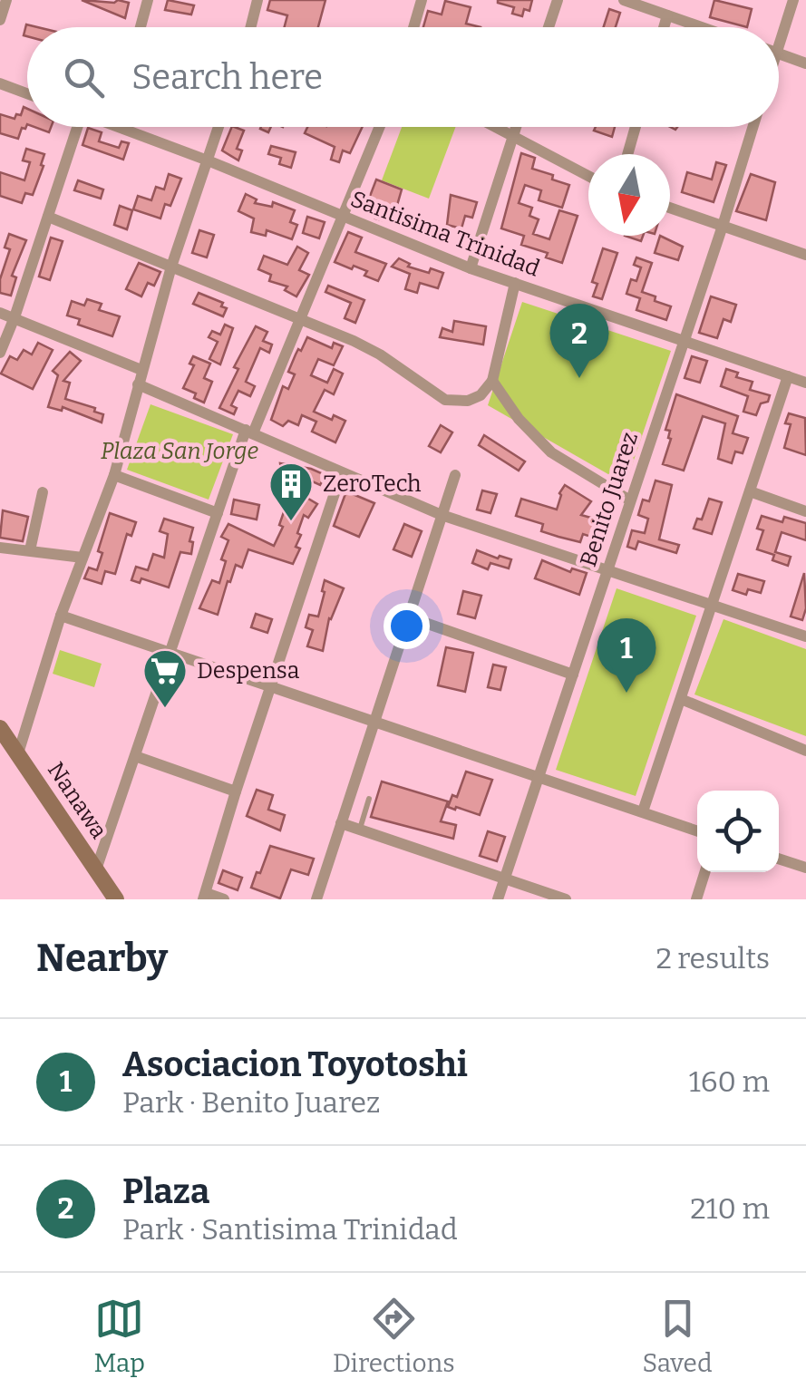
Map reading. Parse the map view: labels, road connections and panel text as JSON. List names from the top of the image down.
{
  "streets": {
    "main road": ["Nanawa"],
    "street": ["Santisima Trinidad", "Benito Juarez"]
  },
  "crossings": [
    ["Santisima Trinidad", "Benito Juarez"]
  ],
  "parks": ["Plaza San Jorge"],
  "places": {
    "building": ["ZeroTech"],
    "supermarket": ["Despensa"]
  },
  "north": "bottom",
  "page": {
    "search": "Search here",
    "pins": ["2", "1"],
    "heading": ["Nearby", "2 results"],
    "list": [
      {
        "mark": "1",
        "name": "Asociacion Toyotoshi",
        "note": "Park · Benito Juarez",
        "value": "160 m"
      },
      {
        "mark": "2",
        "name": "Plaza",
        "note": "Park · Santisima Trinidad",
        "value": "210 m"
      }
    ],
    "nav": ["Map", "Directions", "Saved"]
  }
}
